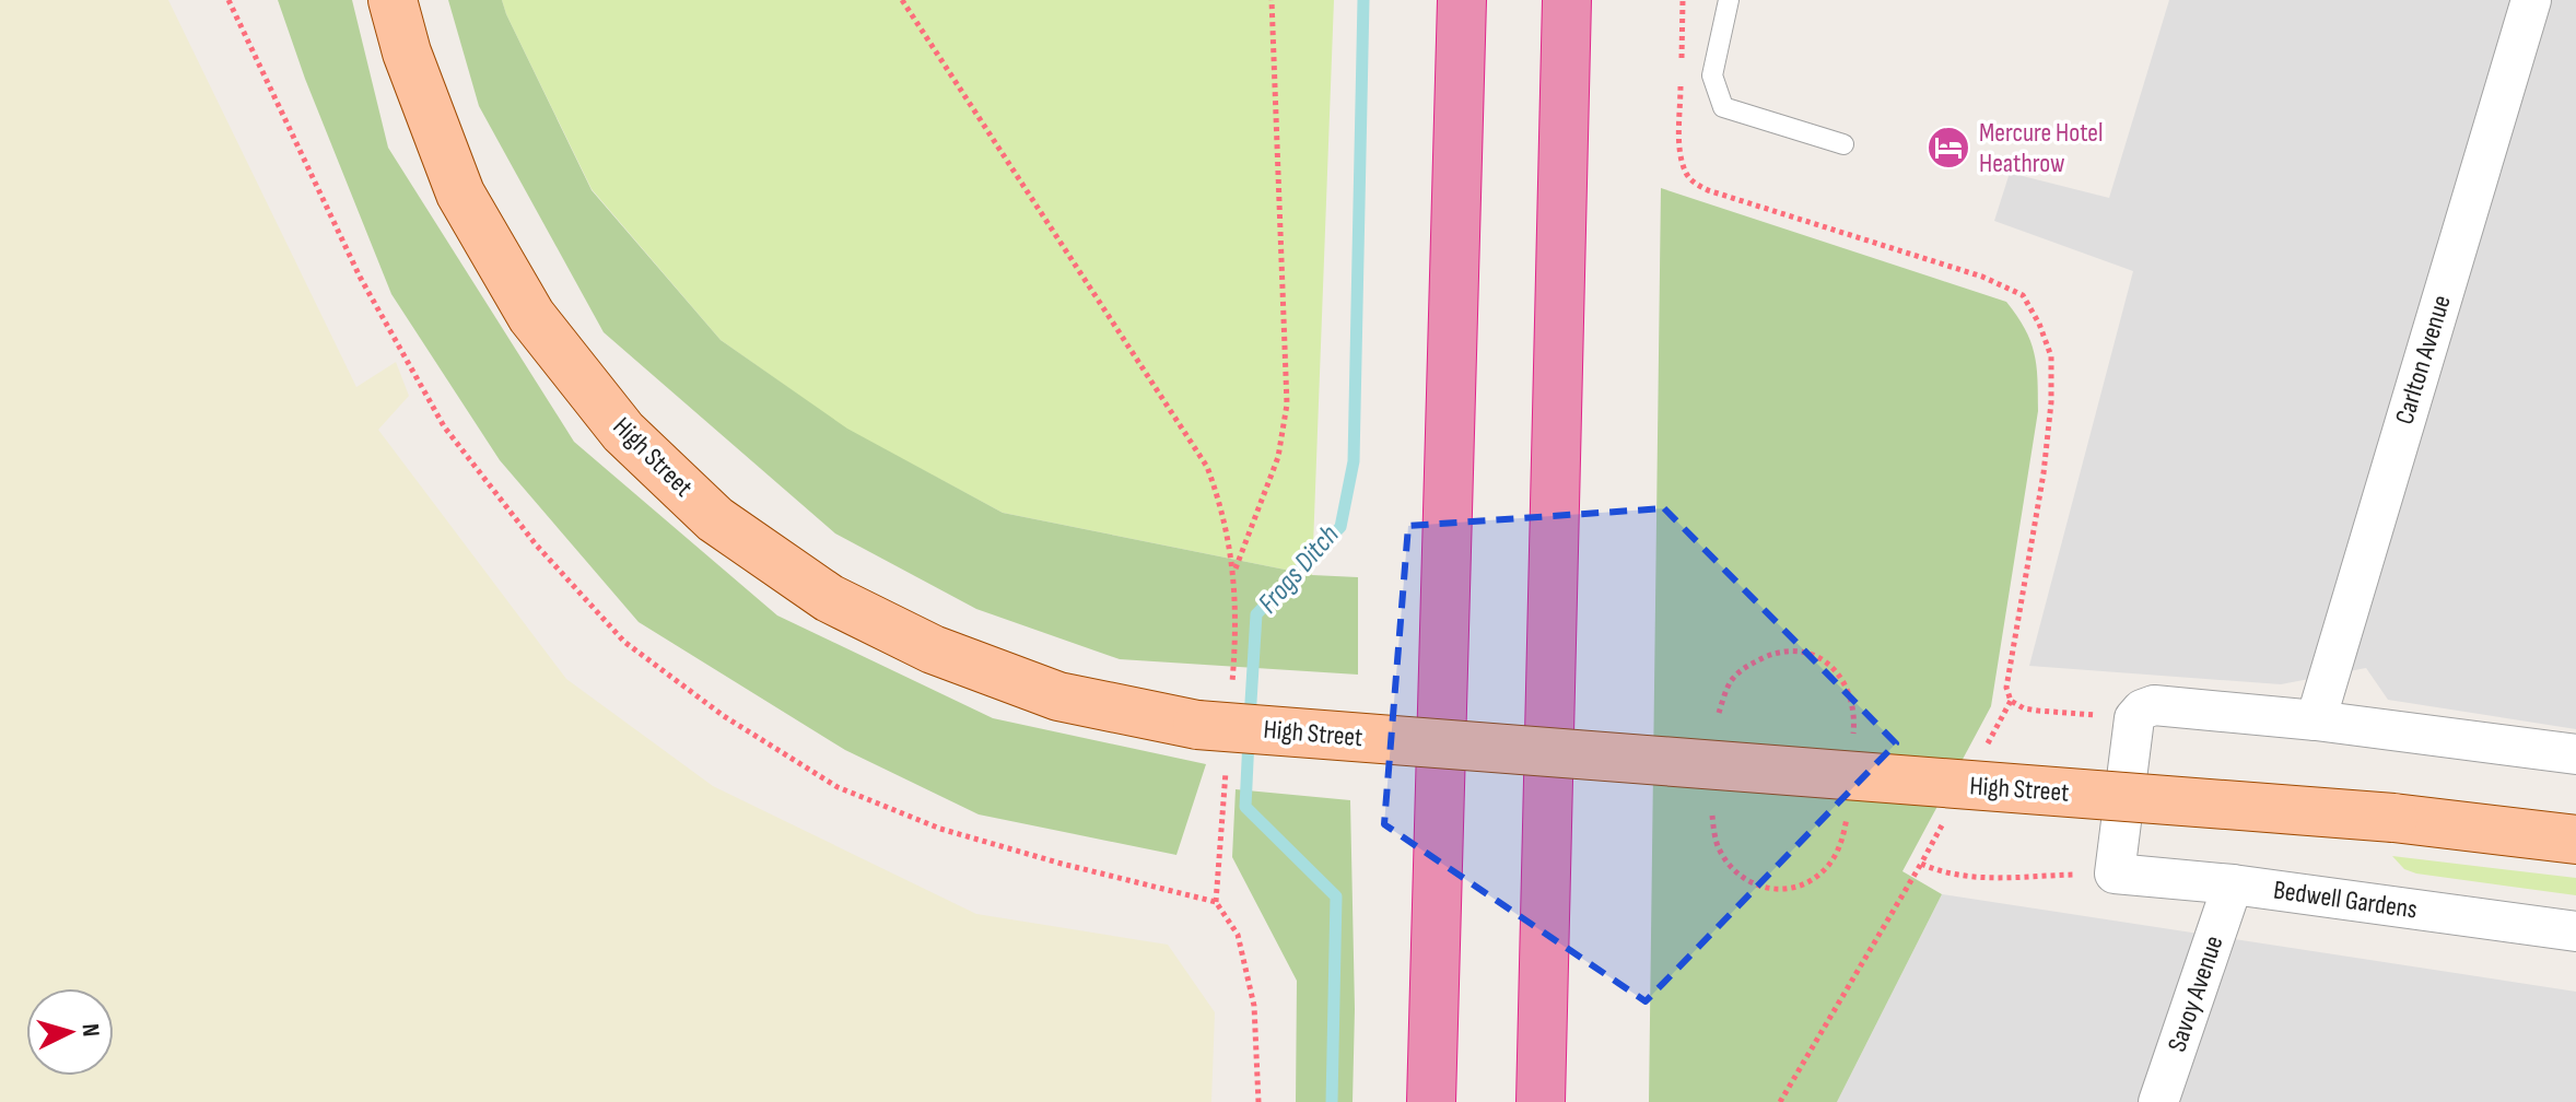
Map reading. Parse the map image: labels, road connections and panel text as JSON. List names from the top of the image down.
{
  "streets": {
    "main road": ["High Street"],
    "street": ["Carlton Avenue", "Bedwell Gardens", "Savoy Avenue"]
  },
  "crossings": [
    ["Bedwell Gardens", "Savoy Avenue"]
  ],
  "water": ["Frogs Ditch"],
  "places": {
    "hotel": ["Mercure Hotel Heathrow"]
  },
  "north": "right"
}
